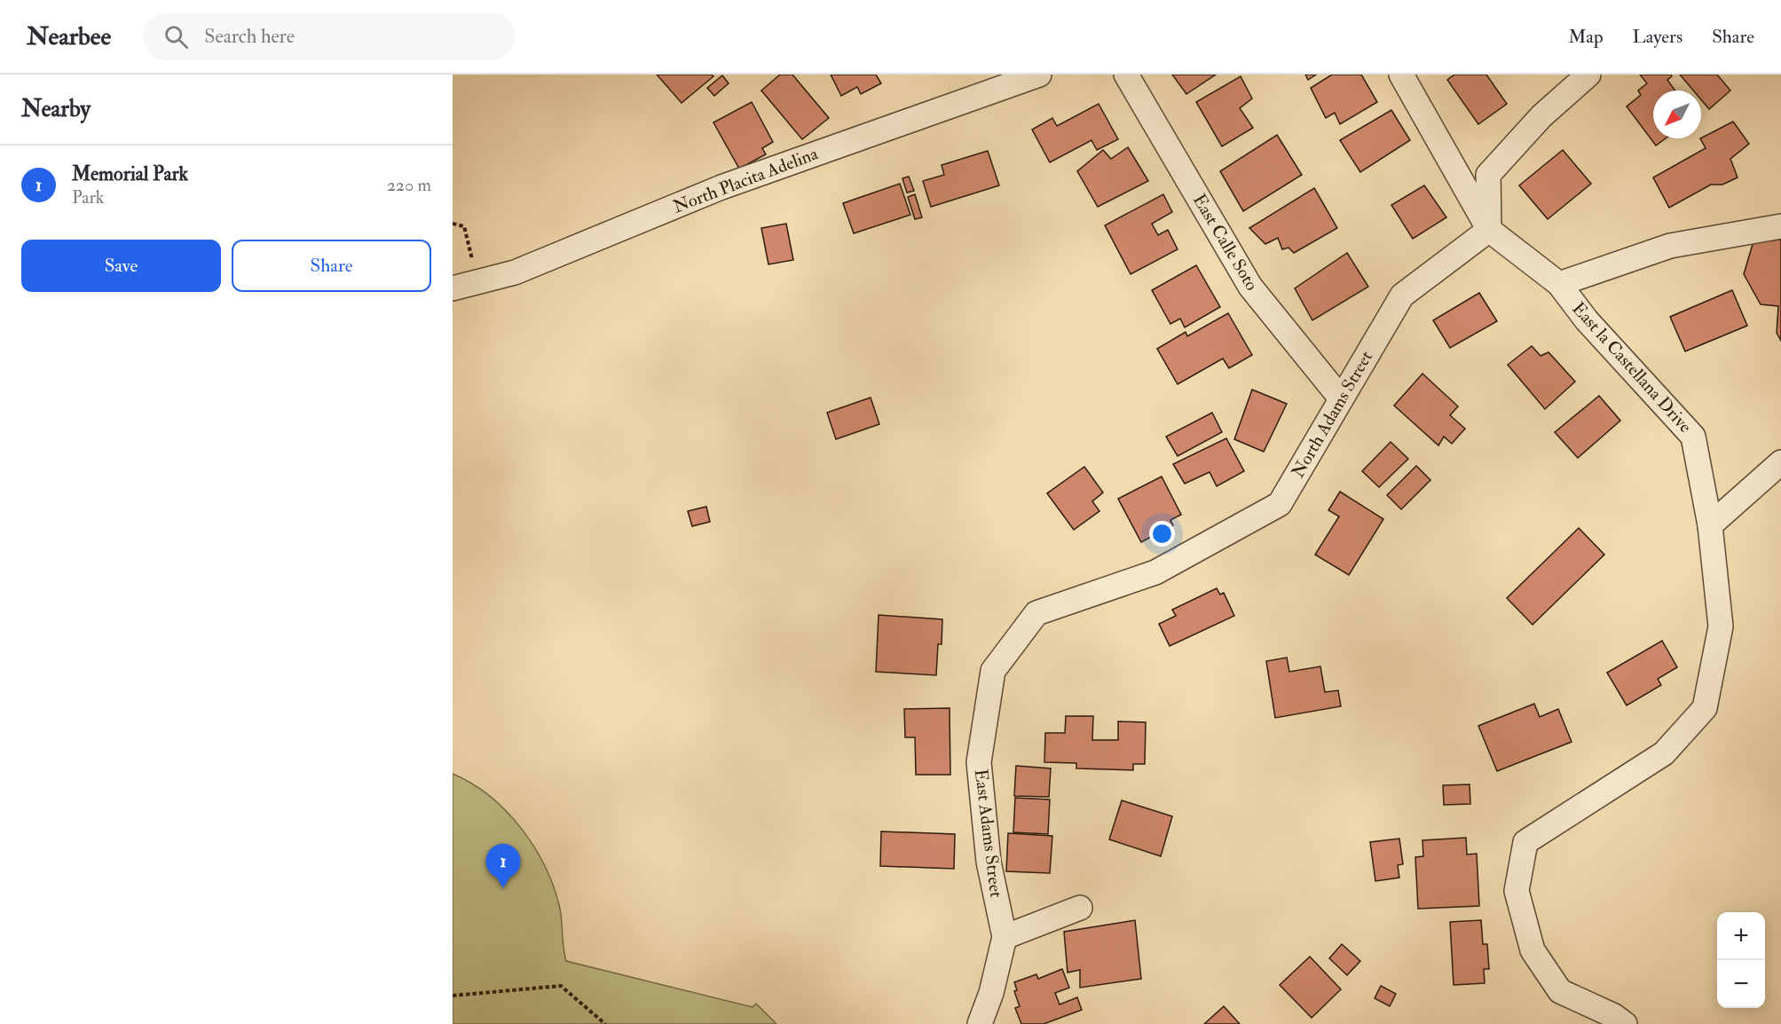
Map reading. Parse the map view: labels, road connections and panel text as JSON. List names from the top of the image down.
{
  "streets": {
    "street": [
      "North Placita Adelina",
      "East Calle Soto",
      "East la Castellana Drive",
      "North Adams Street",
      "East Adams Street"
    ]
  },
  "crossings": [
    ["East Calle Soto", "North Adams Street"],
    ["East la Castellana Drive", "North Adams Street"],
    ["North Adams Street", "East Adams Street"]
  ],
  "north": "bottom left",
  "page": {
    "header": "Nearbee",
    "search": "Search here",
    "nav": ["Map", "Layers", "Share"],
    "heading": "Nearby",
    "list": [
      {
        "mark": "1",
        "name": "Memorial Park",
        "note": "Park",
        "value": "220 m"
      }
    ],
    "buttons": ["Save", "Share"],
    "pins": "1",
    "map_buttons": ["+", "−"]
  }
}
